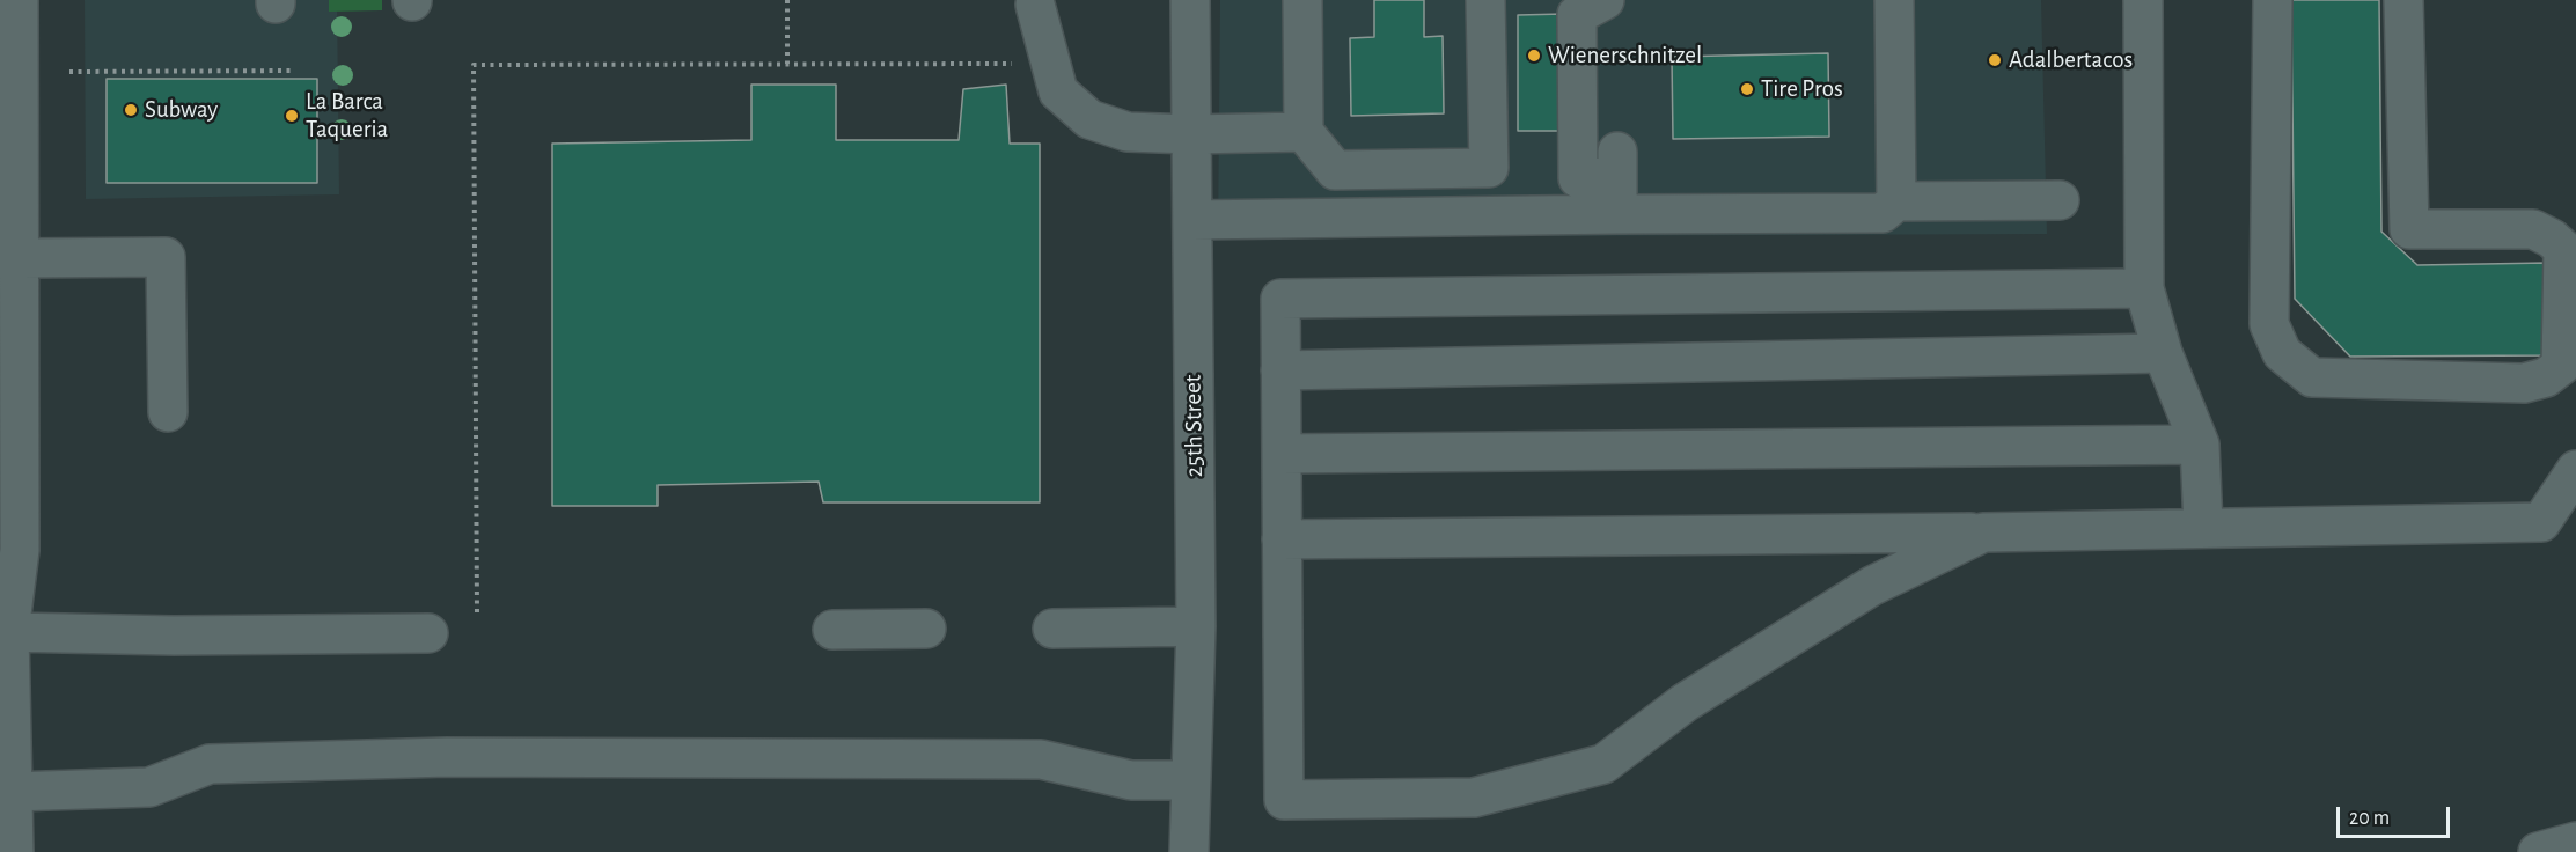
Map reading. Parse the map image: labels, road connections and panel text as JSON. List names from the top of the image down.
{
  "streets": {
    "street": ["25th Street"]
  },
  "places": [
    "Wienerschnitzel",
    "Adalbertacos",
    "Tire Pros",
    "Subway",
    "La Barca Taqueria"
  ],
  "scale_bar": "20 m"
}
